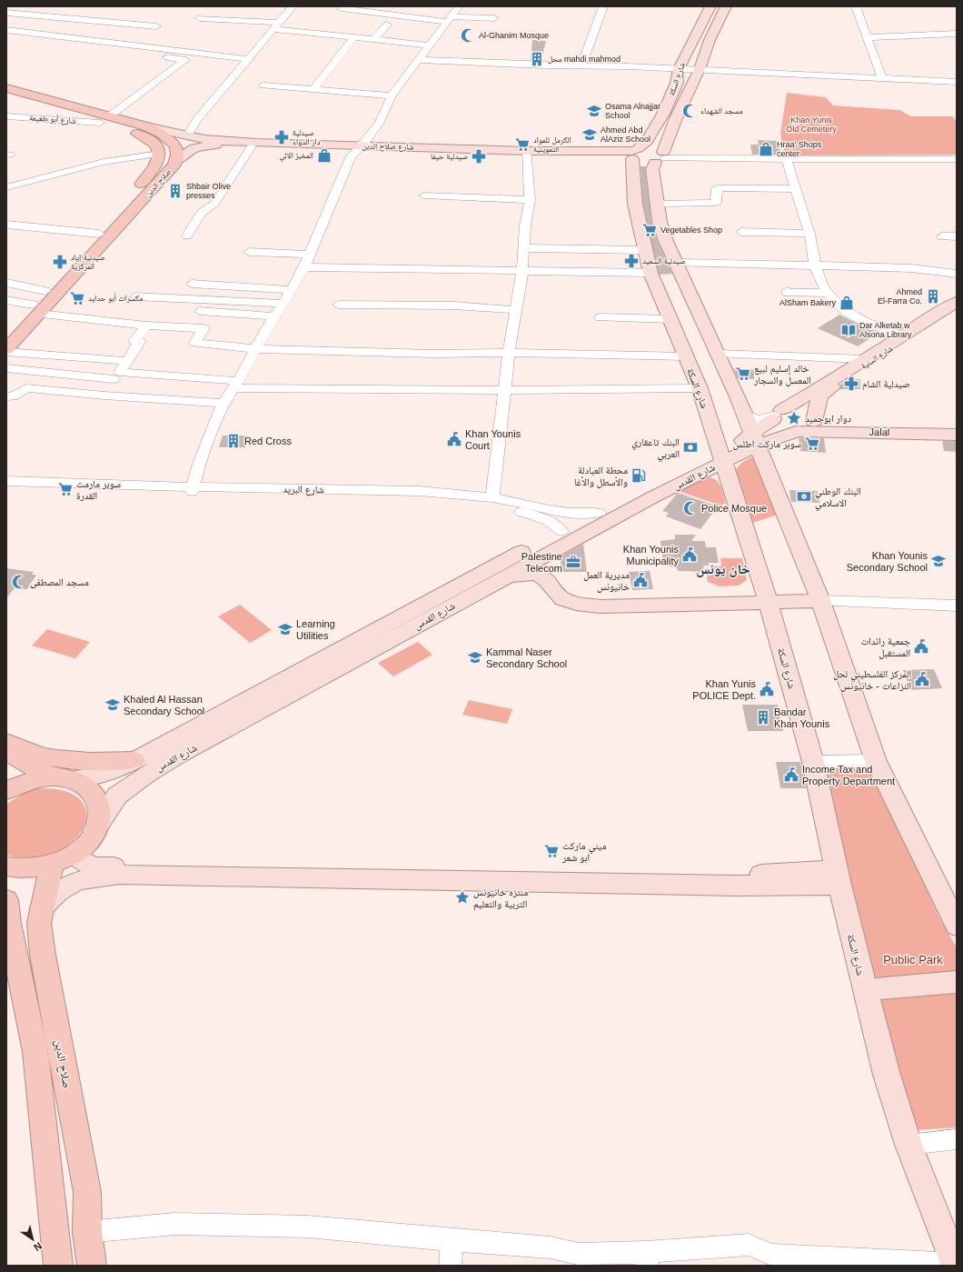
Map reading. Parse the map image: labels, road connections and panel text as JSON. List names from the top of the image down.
{
  "streets": {
    "highway": ["صلاح الدين"],
    "main road": [
      "شارع السكة",
      "شارع صلاح الدين",
      "شارع السنية",
      "Jalal",
      "شارع القدس"
    ],
    "street": ["شارع أبو طعيمة", "شارع البريد"]
  },
  "crossings": [
    ["شارع السكة", "شارع صلاح الدين"],
    ["شارع السكة", "شارع القدس"],
    ["شارع أبو طعيمة", "صلاح الدين"],
    ["شارع صلاح الدين", "صلاح الدين"],
    ["شارع السنية", "Jalal"],
    ["شارع السنية", "شارع القدس"],
    ["Jalal", "شارع القدس"],
    ["شارع القدس", "شارع البريد"]
  ],
  "districts": ["خان يونس"],
  "parks": ["Khan Yunis Old Cemetery", "Public Park"],
  "places": {
    "mosque": [
      "Al-Ghanim Mosque",
      "مسجد الشهداء",
      "Police Mosque",
      "مسجد المصطفى"
    ],
    "building": [
      "محل mahdi mahmod",
      "Shbair Olive presses",
      "Ahmed El-Farra Co.",
      "Red Cross",
      "Bandar Khan Younis"
    ],
    "school or university": [
      "Osama Alnajjar School",
      "Ahmed Abd AlAziz School",
      "Khan Younis Secondary School",
      "Learning Utilities",
      "Kammal Naser Secondary School",
      "Khaled Al Hassan Secondary School"
    ],
    "pharmacy": [
      "صيدلية دار الدواء",
      "صيدلية حيفا",
      "صيدلية السعيد",
      "صيدلية إياد المركزية",
      "صيدلية الشام"
    ],
    "supermarket": [
      "الكرمل للمواد التموينية",
      "Vegetables Shop",
      "مكسرات أبو حدايد",
      "خالد إسليم لبيع المعسل والسجار",
      "سوبر ماركت اطلس",
      "سوبر مارمت القدرة",
      "ميني ماركت ابو شعر"
    ],
    "shop": ["Hraa' Shops center", "المخبز الالي", "AlSham Bakery"],
    "library": ["Dar Alketab w Alsona Library"],
    "place": ["دوار ابوحميد", "منتزه خانيونس التربية والتعليم"],
    "public building": [
      "Khan Younis Court",
      "Khan Younis Municipality",
      "مديرية العمل خانيونس",
      "جمعية رائدات المستقبل",
      "المركز الفلسطيني لحل النزاعات - خانيونس",
      "Khan Yunis POLICE Dept.",
      "Income Tax and Property Department"
    ],
    "bank": ["البنك تاعقاري العربي", "البنك الوطني الاسلامي"],
    "fuel station": ["محطة العبادلة والأسطل والأغا"],
    "office": ["Palestine Telecom"]
  },
  "north": "bottom right"
}
